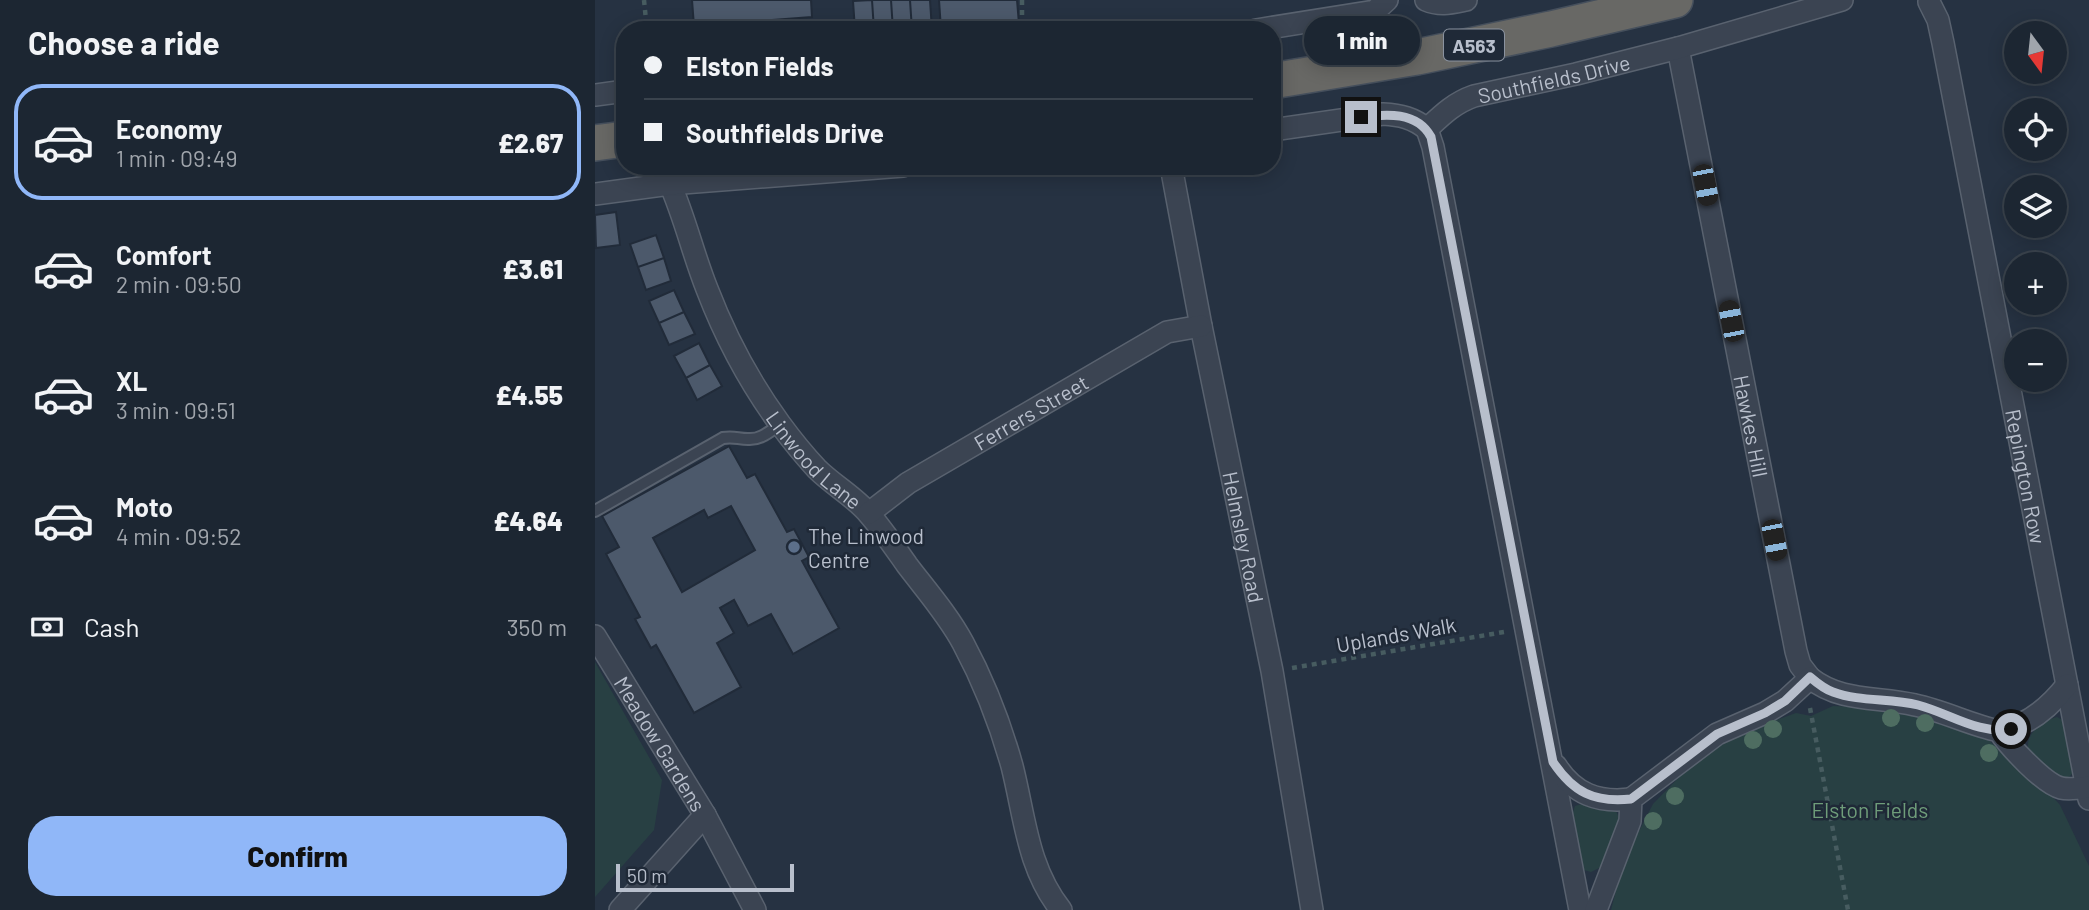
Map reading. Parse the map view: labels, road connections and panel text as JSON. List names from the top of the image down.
{
  "streets": {
    "highway": ["A563"],
    "street": [
      "Southfields Drive",
      "Ferrers Street",
      "Hawkes Hill",
      "Linwood Lane",
      "Repington Row",
      "Helmsley Road",
      "Meadow Gardens"
    ],
    "path": ["Uplands Walk"]
  },
  "crossings": [
    ["Southfields Drive", "Hawkes Hill"],
    ["Ferrers Street", "Linwood Lane"],
    ["Ferrers Street", "Helmsley Road"],
    ["Helmsley Road", "Uplands Walk"]
  ],
  "parks": ["Elston Fields"],
  "places": ["The Linwood Centre"],
  "scale_bar": "50 m",
  "north": "bottom",
  "page": {
    "heading": "Choose a ride",
    "bubble": "1 min",
    "map_buttons": ["+", "−"],
    "banner": ["Elston Fields", "Southfields Drive"],
    "list": [
      {
        "name": "Economy",
        "note": "1 min · 09:49",
        "value": "£2.67"
      },
      {
        "name": "Comfort",
        "note": "2 min · 09:50",
        "value": "£3.61"
      },
      {
        "name": "XL",
        "note": "3 min · 09:51",
        "value": "£4.55"
      },
      {
        "name": "Moto",
        "note": "4 min · 09:52",
        "value": "£4.64"
      }
    ],
    "pay": ["Cash", "350 m"],
    "buttons": "Confirm",
    "scale": "50 m"
  }
}
